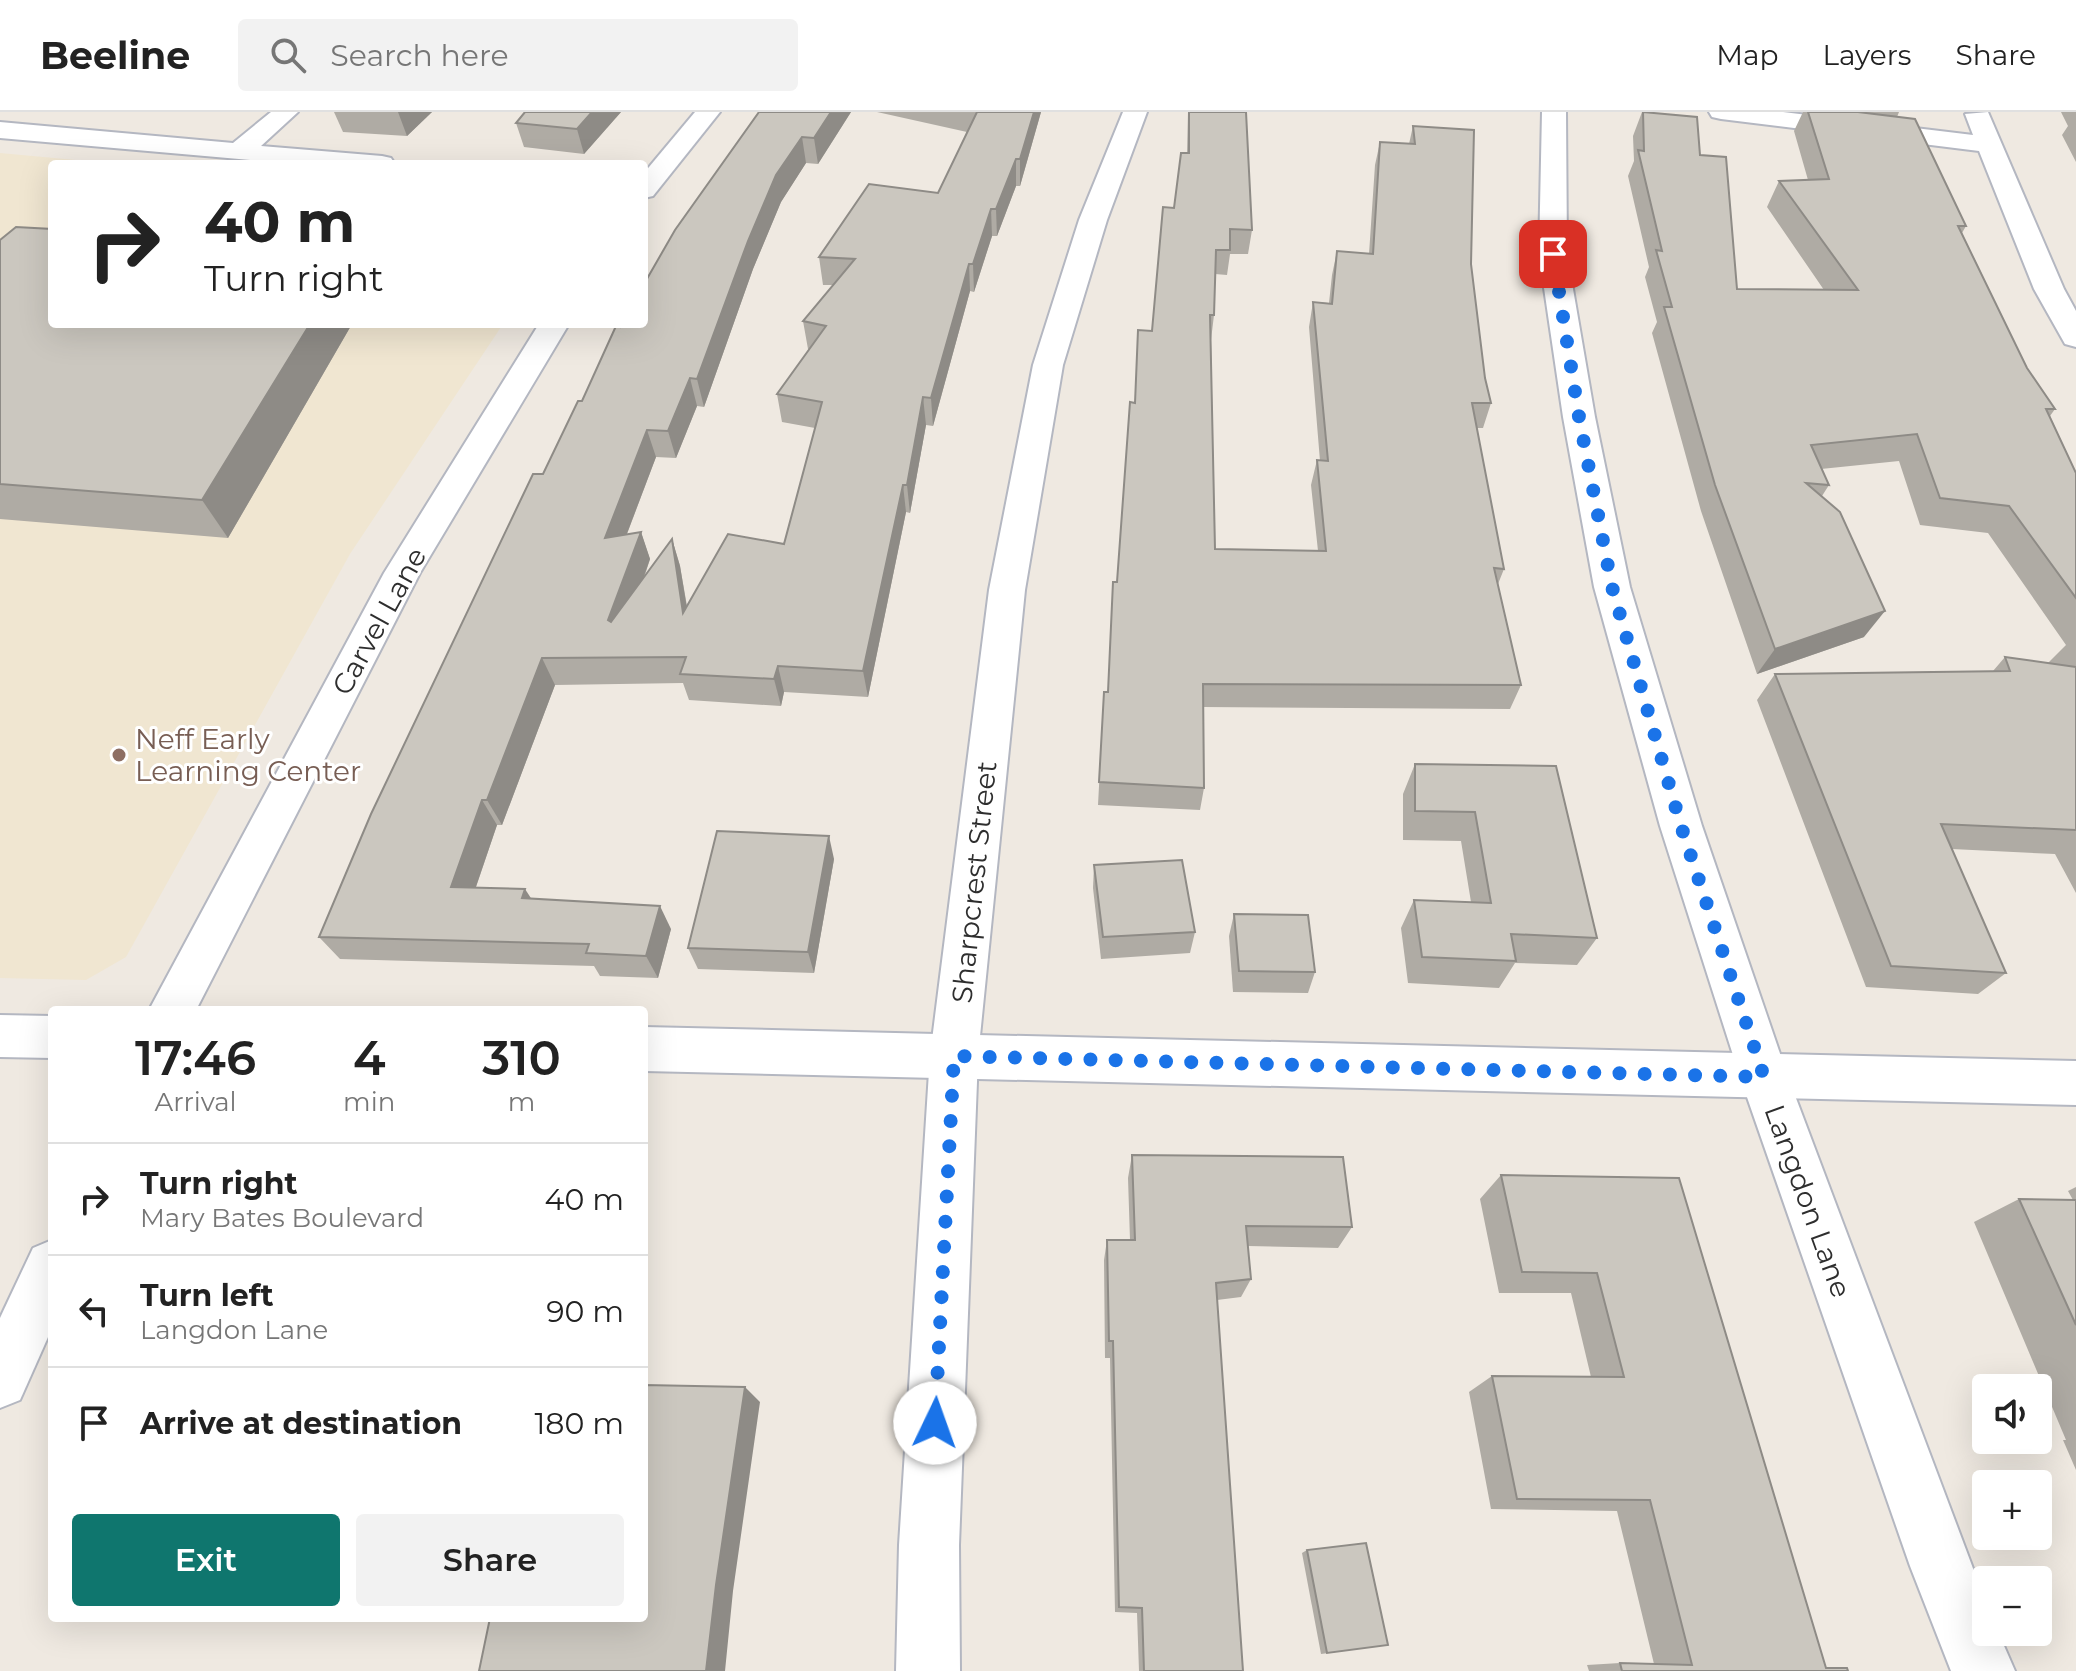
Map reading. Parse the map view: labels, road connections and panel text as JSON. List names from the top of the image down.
{
  "streets": {
    "street": ["Carvel Lane", "Sharpcrest Street", "Langdon Lane"]
  },
  "places": ["Neff Early Learning Center"],
  "page": {
    "header": "Beeline",
    "search": "Search here",
    "nav": ["Map", "Layers", "Share"],
    "turn": ["40 m", "Turn right"],
    "eta": [
      "17:46",
      "Arrival",
      "4",
      "min",
      "310",
      "m"
    ],
    "list": [
      {
        "name": "Turn right",
        "note": "Mary Bates Boulevard",
        "value": "40 m"
      },
      {
        "name": "Turn left",
        "note": "Langdon Lane",
        "value": "90 m"
      },
      {
        "name": "Arrive at destination",
        "value": "180 m"
      }
    ],
    "map_buttons": ["+", "−"],
    "buttons": ["Exit", "Share"]
  }
}
